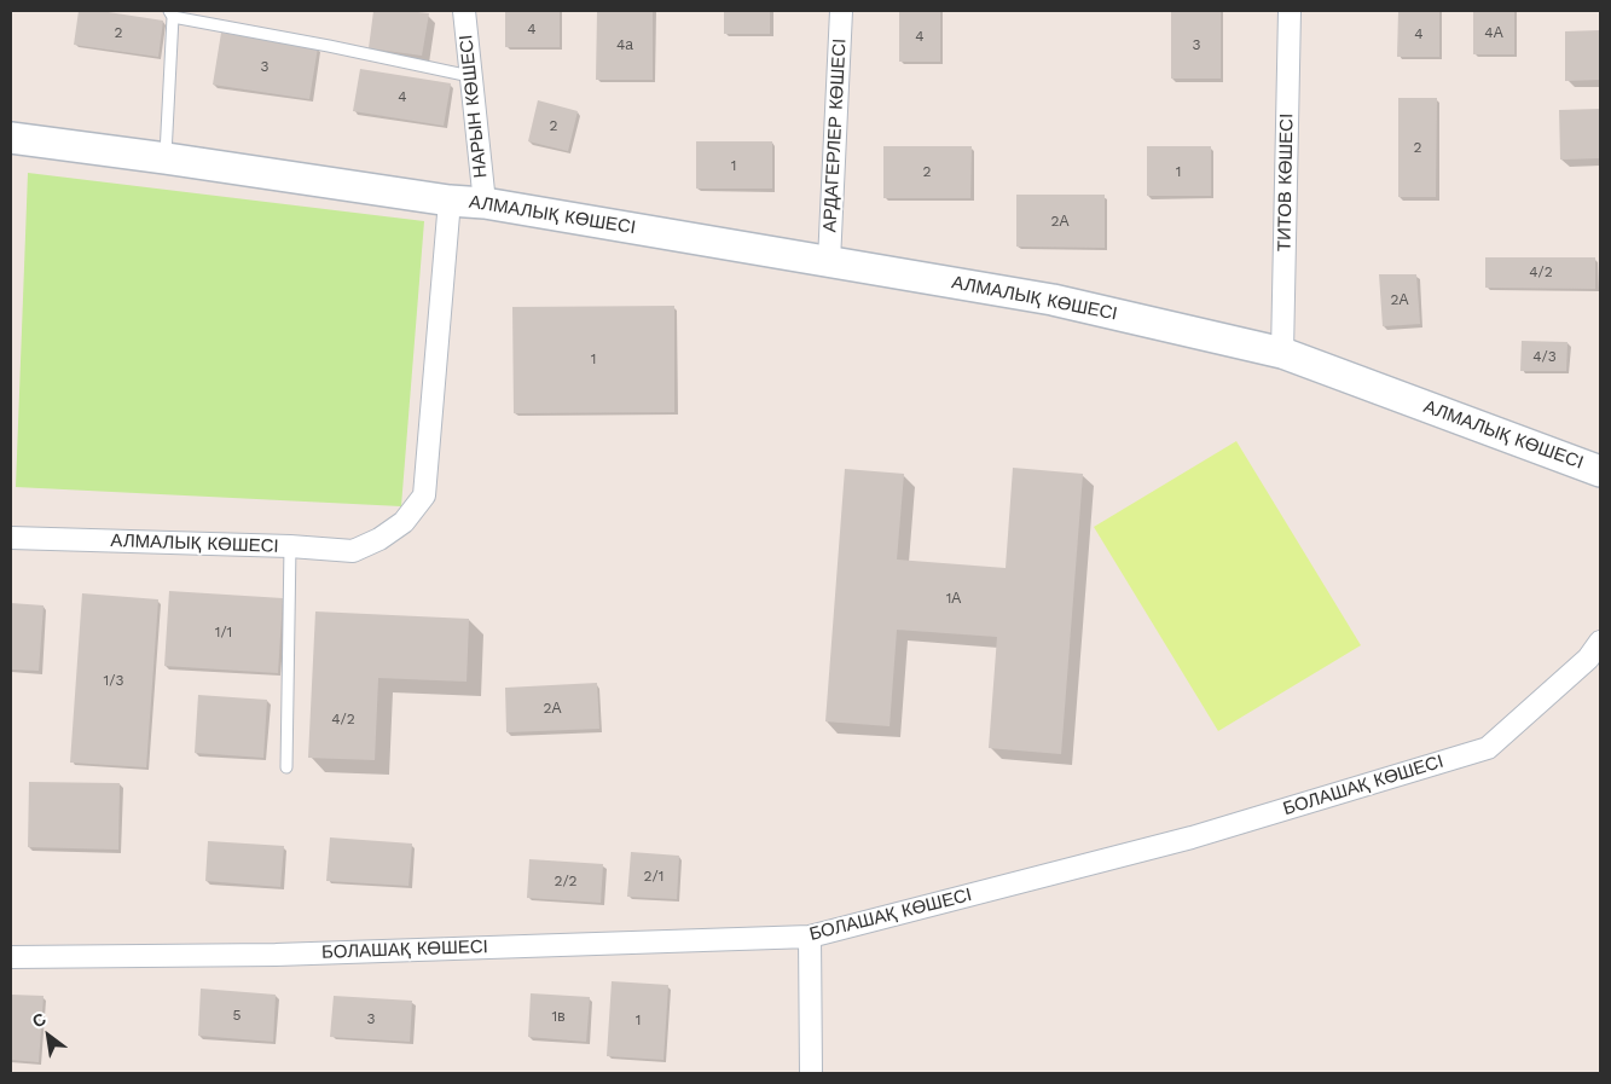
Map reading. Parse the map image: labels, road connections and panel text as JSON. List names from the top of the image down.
{
  "streets": {
    "street": [
      "НАРЫН КӨШЕСІ",
      "АРДАГЕРЛЕР КӨШЕСІ",
      "ТИТОВ КӨШЕСІ",
      "АЛМАЛЫҚ КӨШЕСІ",
      "БОЛАШАҚ КӨШЕСІ"
    ]
  },
  "crossings": [
    ["НАРЫН КӨШЕСІ", "АЛМАЛЫҚ КӨШЕСІ"],
    ["АРДАГЕРЛЕР КӨШЕСІ", "АЛМАЛЫҚ КӨШЕСІ"],
    ["ТИТОВ КӨШЕСІ", "АЛМАЛЫҚ КӨШЕСІ"]
  ],
  "house_numbers": [
    "4",
    "2",
    "4А",
    "4",
    "4",
    "4а",
    "3",
    "3",
    "4",
    "2",
    "2",
    "1",
    "2",
    "1",
    "2А",
    "4/2",
    "2А",
    "4/3",
    "1",
    "1А",
    "1/1",
    "1/3",
    "2А",
    "4/2",
    "2/1",
    "2/2",
    "5",
    "1в",
    "3",
    "1"
  ],
  "north": "top left"
}
